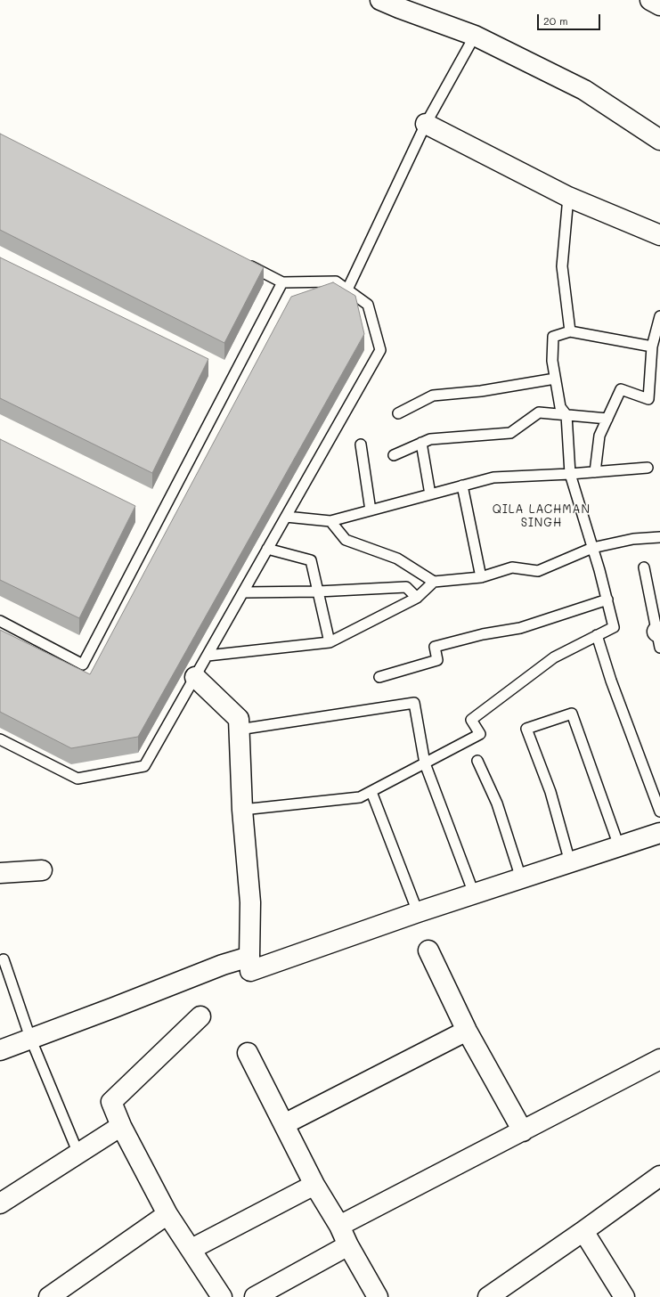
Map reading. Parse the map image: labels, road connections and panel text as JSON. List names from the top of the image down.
{
  "districts": ["QILA LACHMAN SINGH"],
  "scale_bar": "20 m"
}
